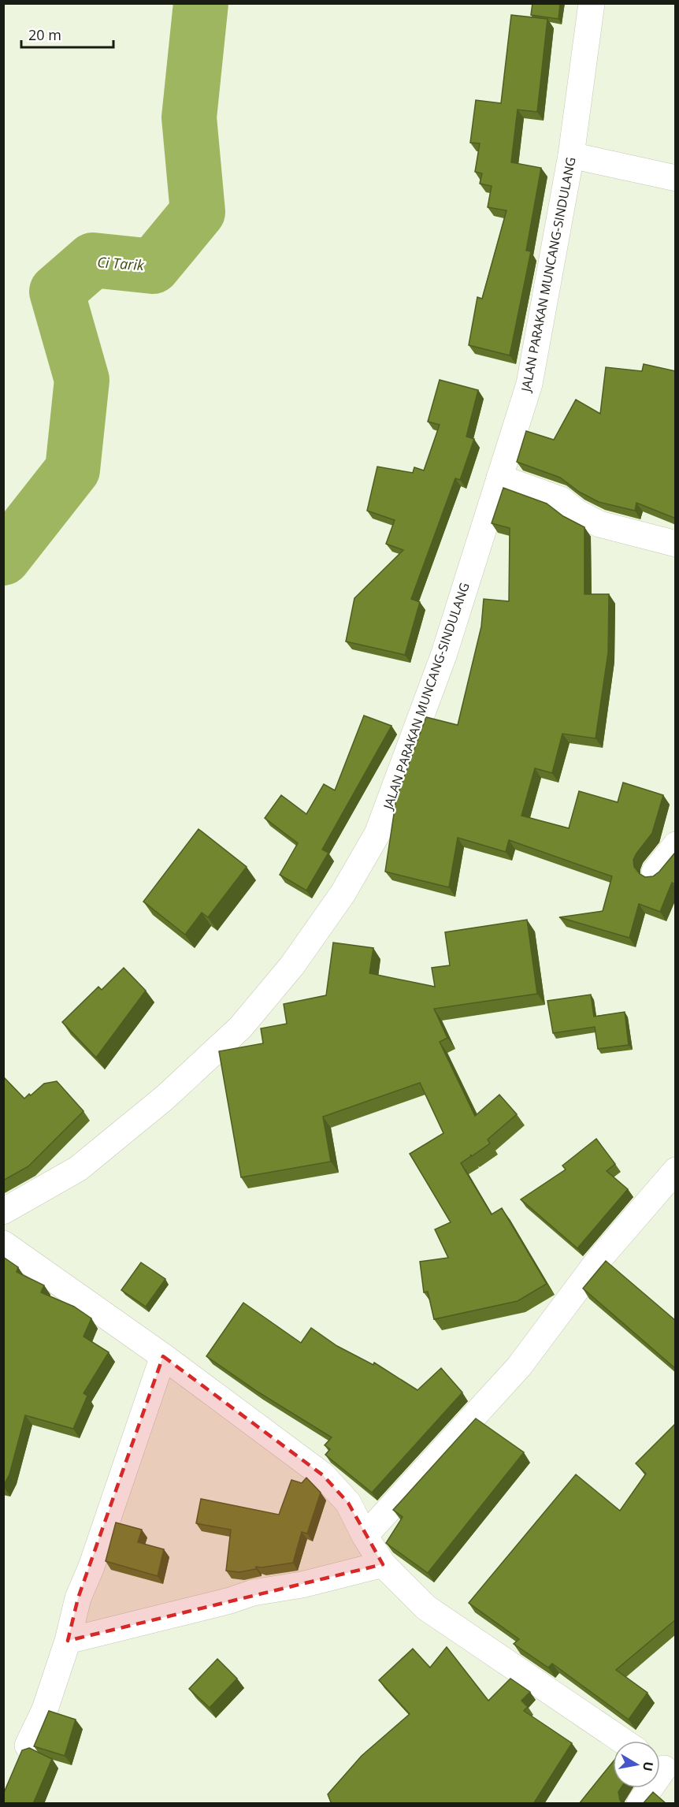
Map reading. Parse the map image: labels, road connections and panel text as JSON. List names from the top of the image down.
{
  "streets": {
    "street": ["JALAN PARAKAN MUNCANG-SINDULANG"]
  },
  "water": ["Ci Tarik"],
  "scale_bar": "20 m",
  "north": "right"
}
